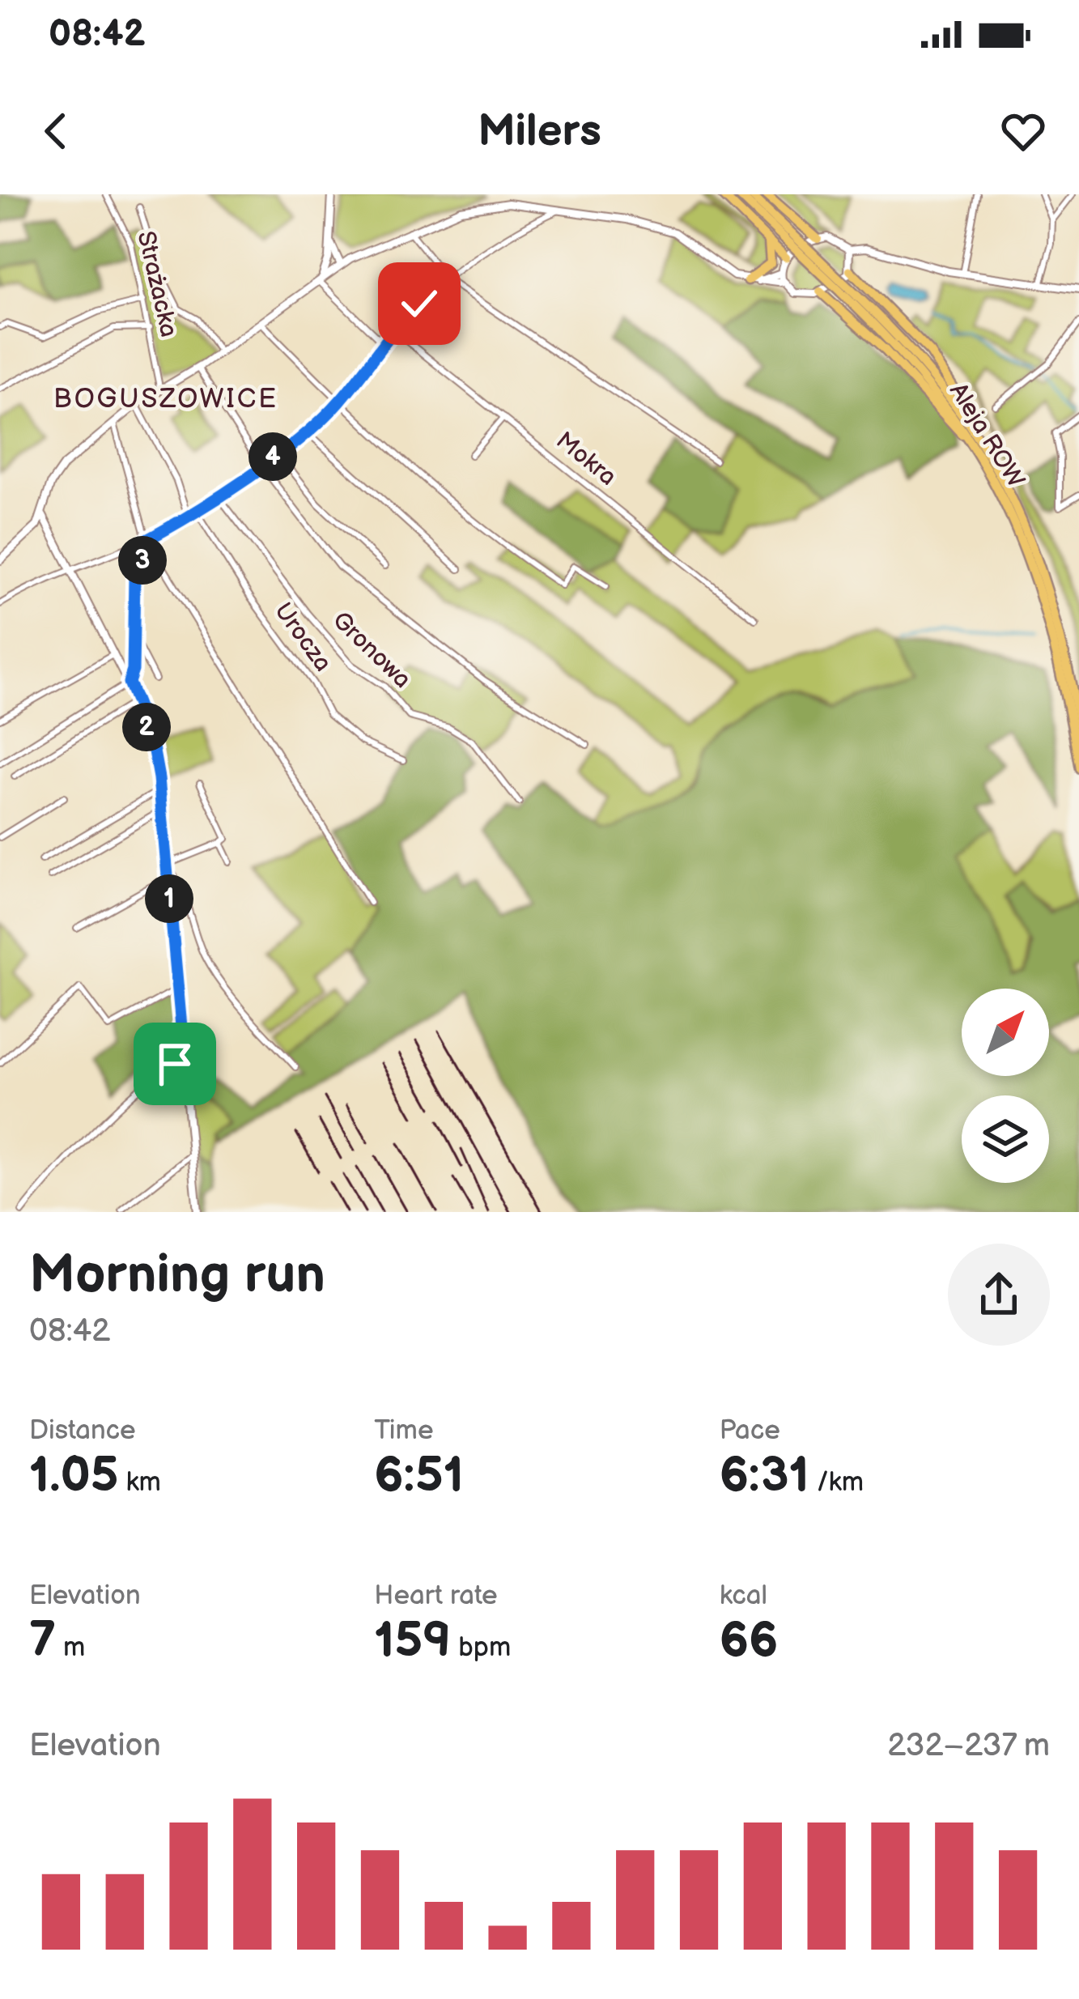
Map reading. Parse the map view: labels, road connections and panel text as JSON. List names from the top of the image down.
{
  "streets": {
    "main road": ["Aleja ROW"],
    "street": [
      "Strażacka",
      "Mokra",
      "Urocza",
      "Gronowa"
    ]
  },
  "districts": ["BOGUSZOWICE"],
  "north": "top right",
  "page": {
    "status": "08:42",
    "header": "Milers",
    "pins": [
      "4",
      "3",
      "2",
      "1"
    ],
    "heading": ["Morning run", "08:42"],
    "stats": [
      ["Distance", "1.05 km"],
      ["Time", "6:51"],
      ["Pace", "6:31 /km"],
      ["Elevation", "7 m"],
      ["Heart rate", "159 bpm"],
      ["kcal", "66"]
    ],
    "chart": ["Elevation", "232–237 m"]
  }
}
